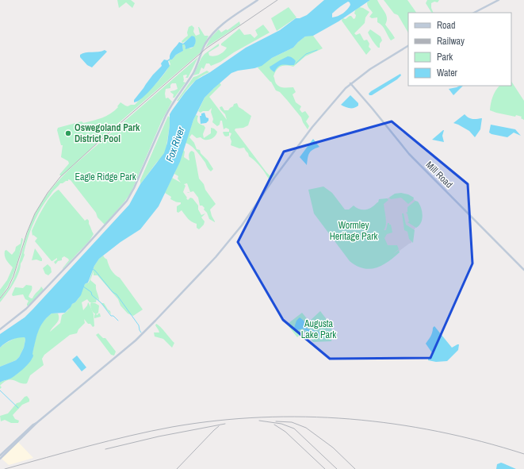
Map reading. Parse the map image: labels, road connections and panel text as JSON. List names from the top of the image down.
{
  "streets": {
    "street": ["Mill Road"]
  },
  "water": ["Fox River"],
  "parks": ["Eagle Ridge Park", "Wormley Heritage Park", "Augusta Lake Park"],
  "places": ["Oswegoland Park District Pool"],
  "legend": [
    "Road",
    "Railway",
    "Park",
    "Water"
  ]
}
